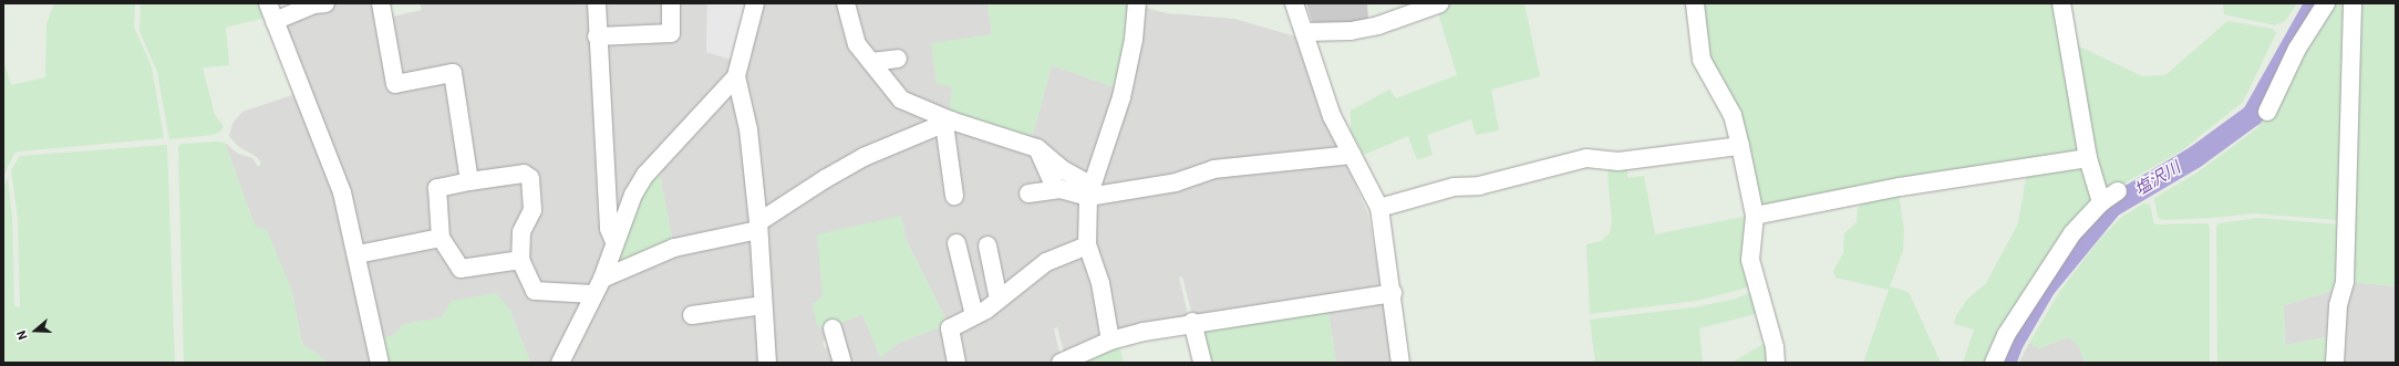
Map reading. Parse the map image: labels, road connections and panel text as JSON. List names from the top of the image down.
{
  "water": ["塩沢川"],
  "north": "left"
}
